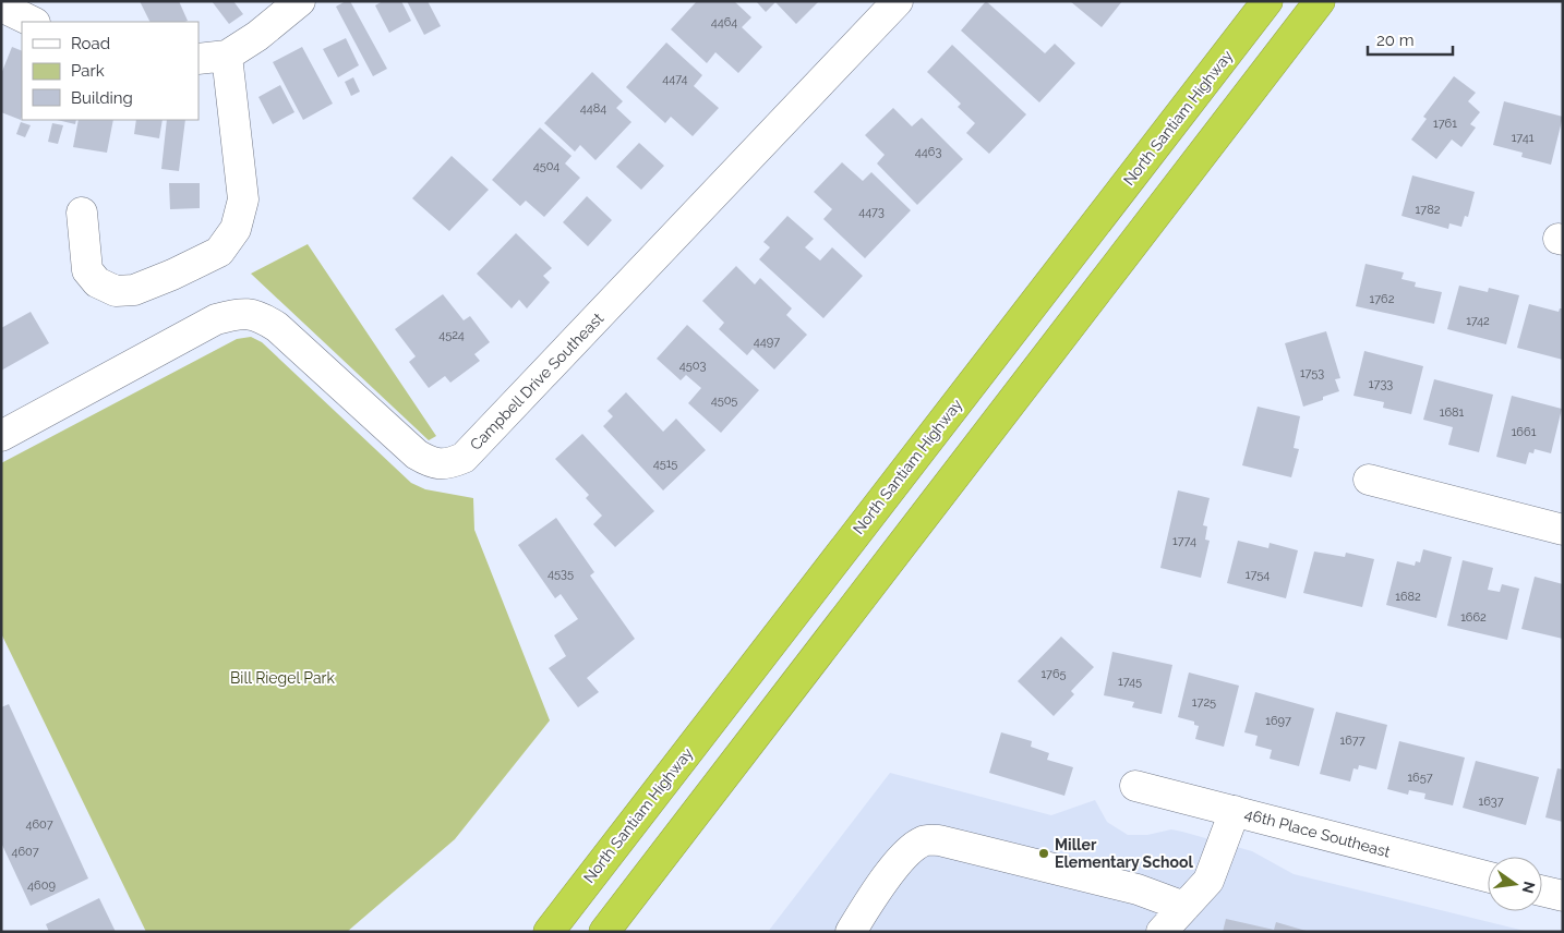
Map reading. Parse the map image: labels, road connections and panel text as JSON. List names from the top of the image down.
{
  "streets": {
    "highway": ["North Santiam Highway"],
    "street": ["Campbell Drive Southeast", "46th Place Southeast"]
  },
  "parks": ["Bill Riegel Park"],
  "places": ["Miller Elementary School"],
  "house_numbers": [
    "4464",
    "4474",
    "4484",
    "1761",
    "1741",
    "4463",
    "4504",
    "1782",
    "4473",
    "1762",
    "1742",
    "4524",
    "4497",
    "4503",
    "1753",
    "1733",
    "4505",
    "1681",
    "1661",
    "4515",
    "1774",
    "4535",
    "1754",
    "1682",
    "1662",
    "1765",
    "1745",
    "1725",
    "1697",
    "1677",
    "1657",
    "1637",
    "4607",
    "4607",
    "4609"
  ],
  "legend": ["Road", "Park", "Building"],
  "scale_bar": "20 m",
  "north": "right"
}
